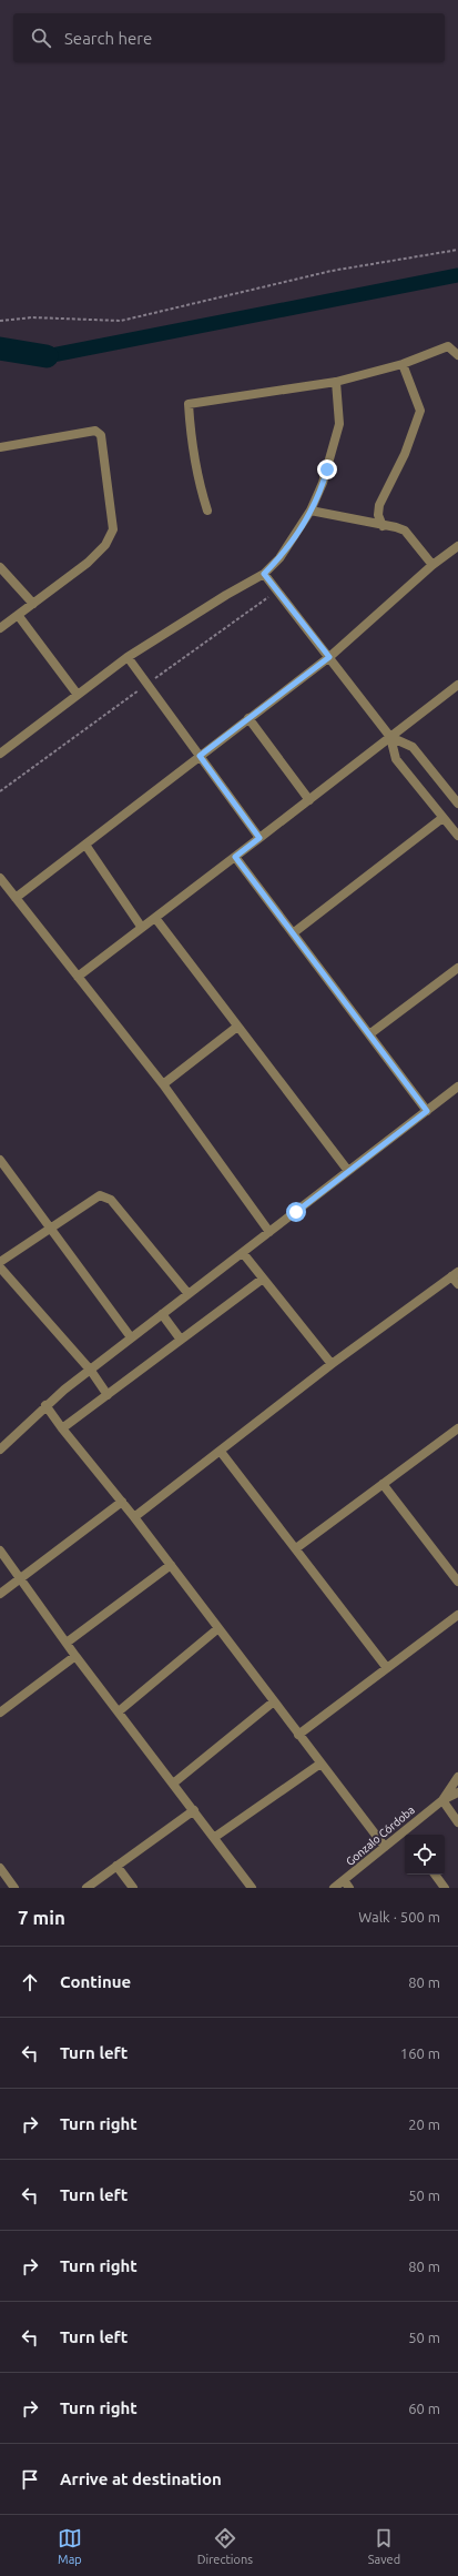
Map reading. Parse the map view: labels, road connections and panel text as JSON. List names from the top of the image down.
{
  "streets": {
    "street": ["Gonzalo Córdoba"]
  },
  "page": {
    "search": "Search here",
    "heading": ["7 min", "Walk · 500 m"],
    "list": [
      ["Continue", "80 m"],
      ["Turn left", "160 m"],
      ["Turn right", "20 m"],
      ["Turn left", "50 m"],
      ["Turn right", "80 m"],
      ["Turn left", "50 m"],
      ["Turn right", "60 m"],
      "Arrive at destination"
    ],
    "nav": ["Map", "Directions", "Saved"]
  }
}
